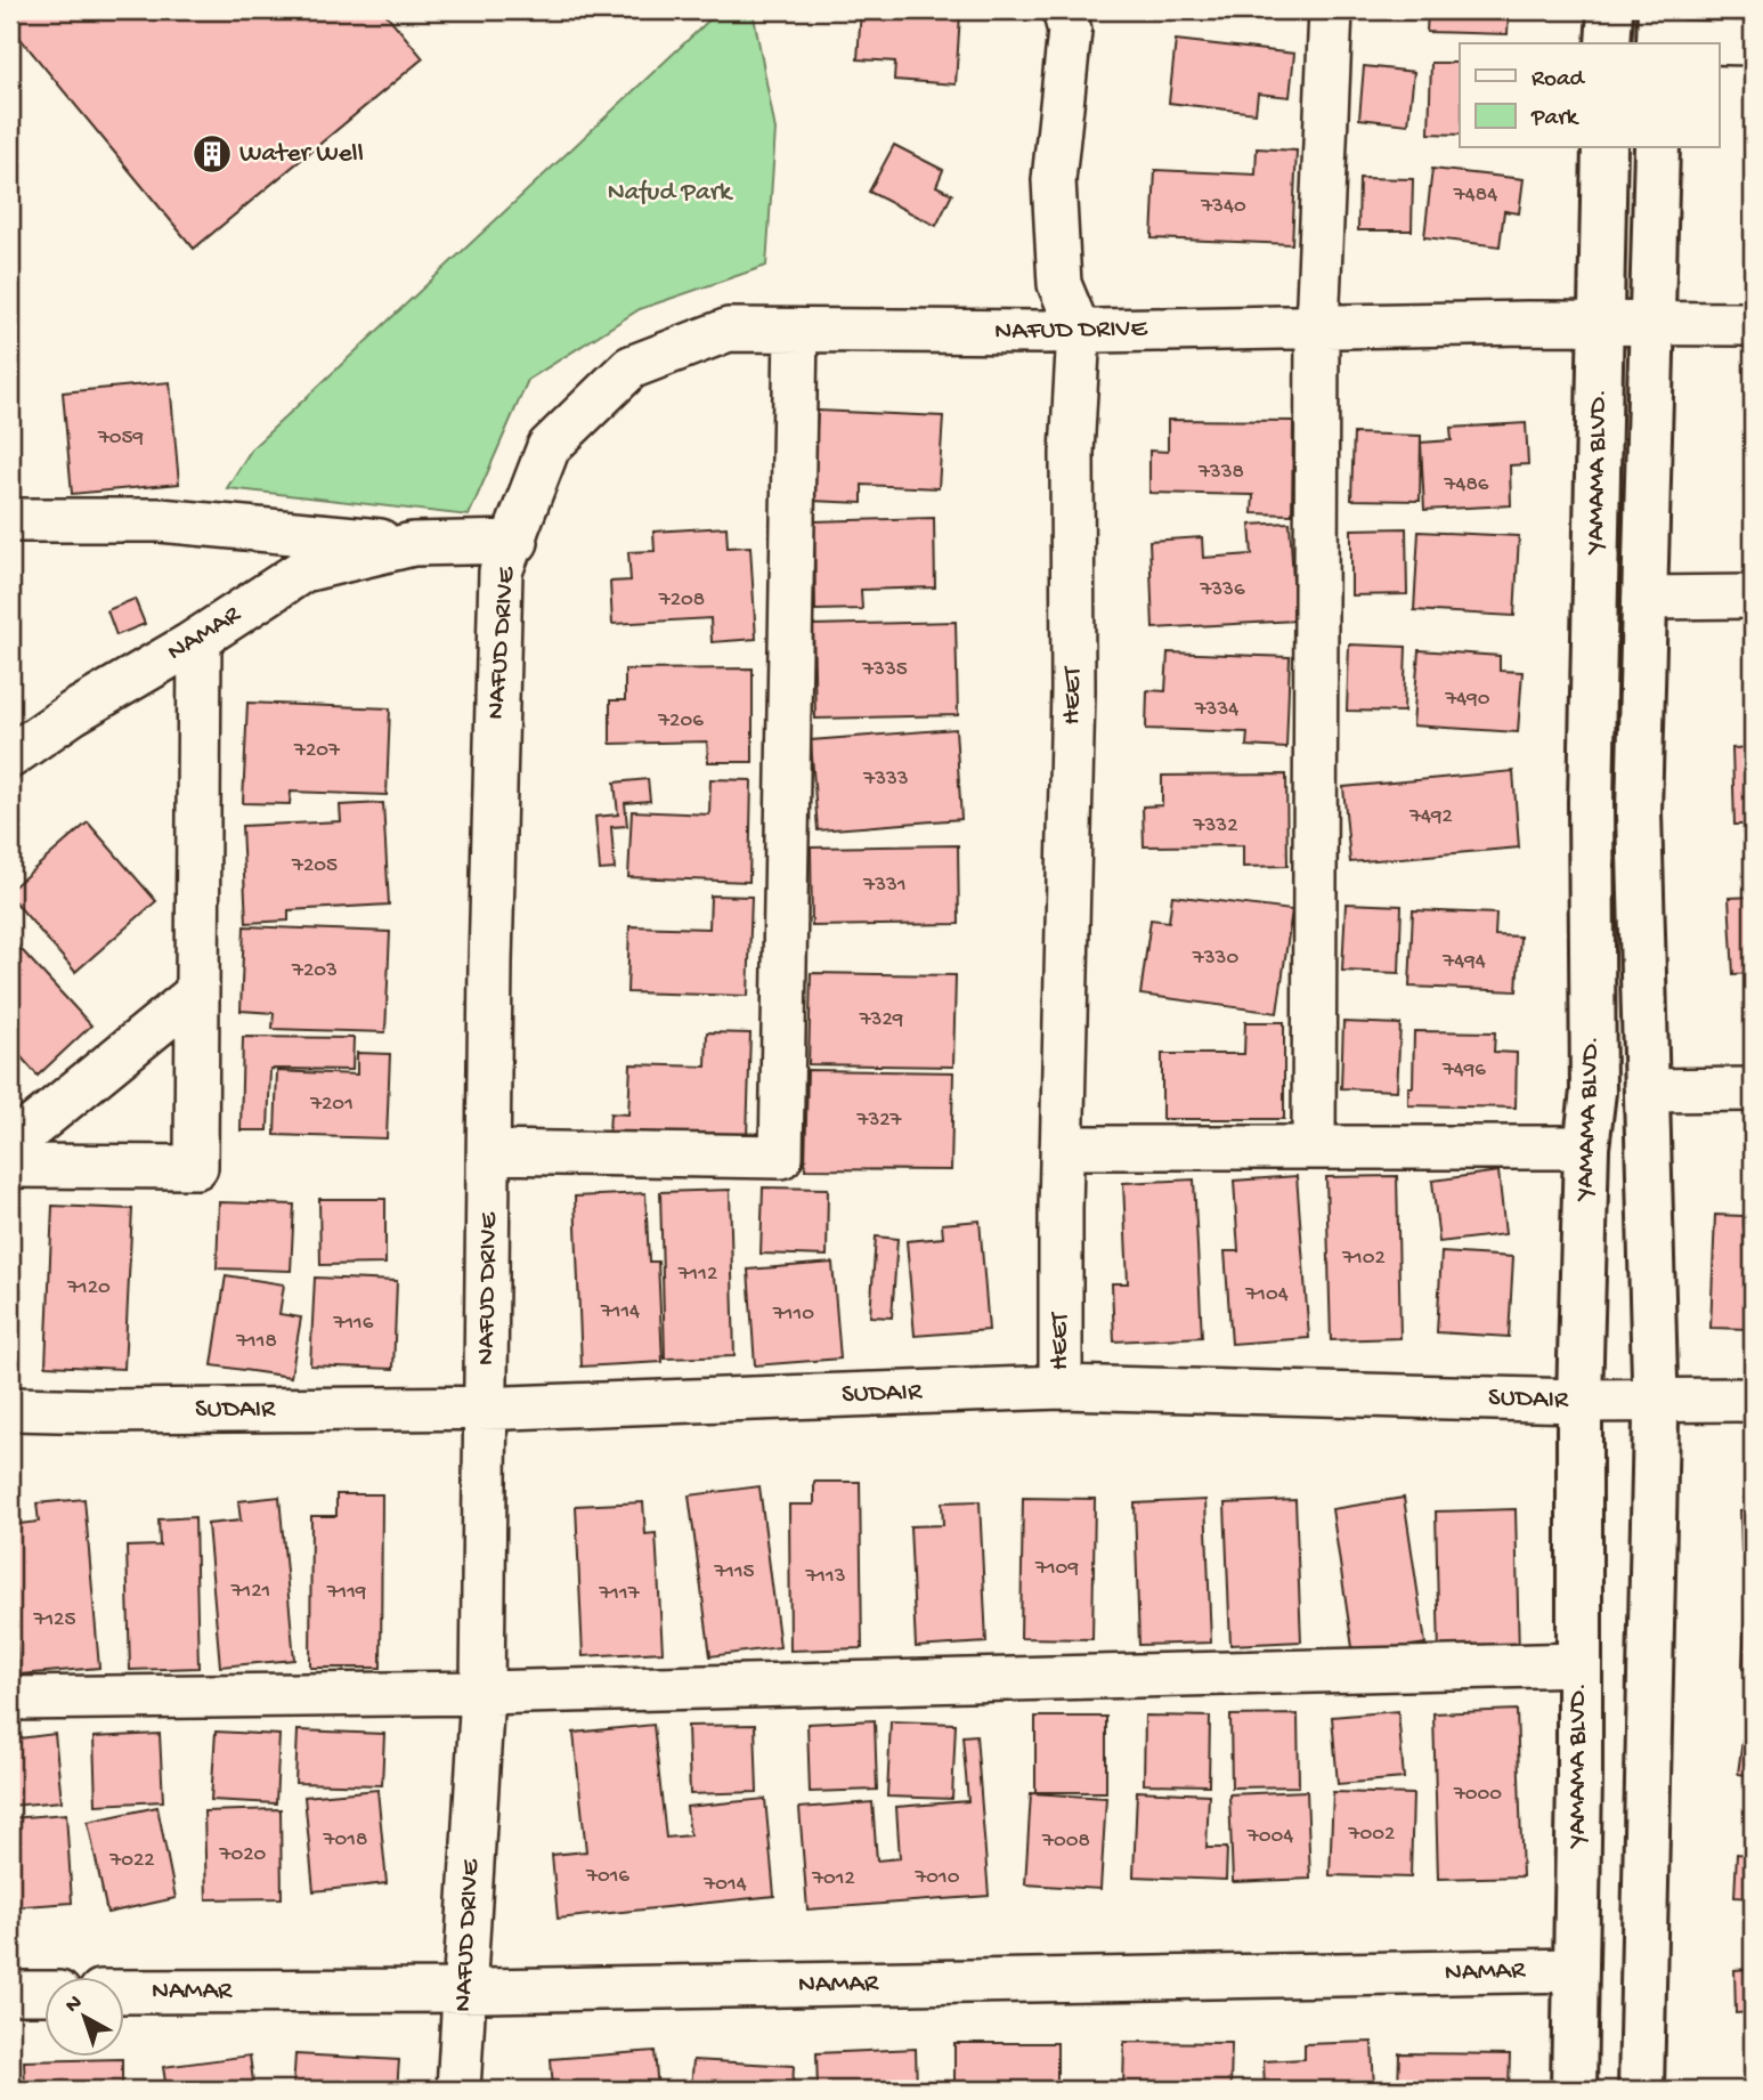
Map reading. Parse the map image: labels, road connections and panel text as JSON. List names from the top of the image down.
{
  "streets": {
    "main road": ["YAMAMA BLVD."],
    "street": [
      "NAFUD DRIVE",
      "NAMAR",
      "HEET",
      "SUDAIR"
    ]
  },
  "crossings": [
    ["NAFUD DRIVE", "YAMAMA BLVD."],
    ["NAFUD DRIVE", "NAMAR"],
    ["NAFUD DRIVE", "HEET"],
    ["NAFUD DRIVE", "SUDAIR"],
    ["YAMAMA BLVD.", "NAMAR"],
    ["YAMAMA BLVD.", "SUDAIR"],
    ["HEET", "SUDAIR"]
  ],
  "parks": ["Nafud Park"],
  "places": {
    "building": ["Water Well"]
  },
  "house_numbers": [
    "7484",
    "7340",
    "7059",
    "7338",
    "7486",
    "7336",
    "7208",
    "7335",
    "7490",
    "7334",
    "7206",
    "7207",
    "7333",
    "7492",
    "7332",
    "7205",
    "7331",
    "7330",
    "7494",
    "7203",
    "7329",
    "7496",
    "7201",
    "7327",
    "7102",
    "7112",
    "7120",
    "7104",
    "7114",
    "7110",
    "7116",
    "7118",
    "7109",
    "7115",
    "7113",
    "7121",
    "7119",
    "7117",
    "7125",
    "7000",
    "7002",
    "7004",
    "7018",
    "7008",
    "7020",
    "7022",
    "7016",
    "7010",
    "7012",
    "7014"
  ],
  "legend": ["Road", "Park"],
  "north": "top left"
}
